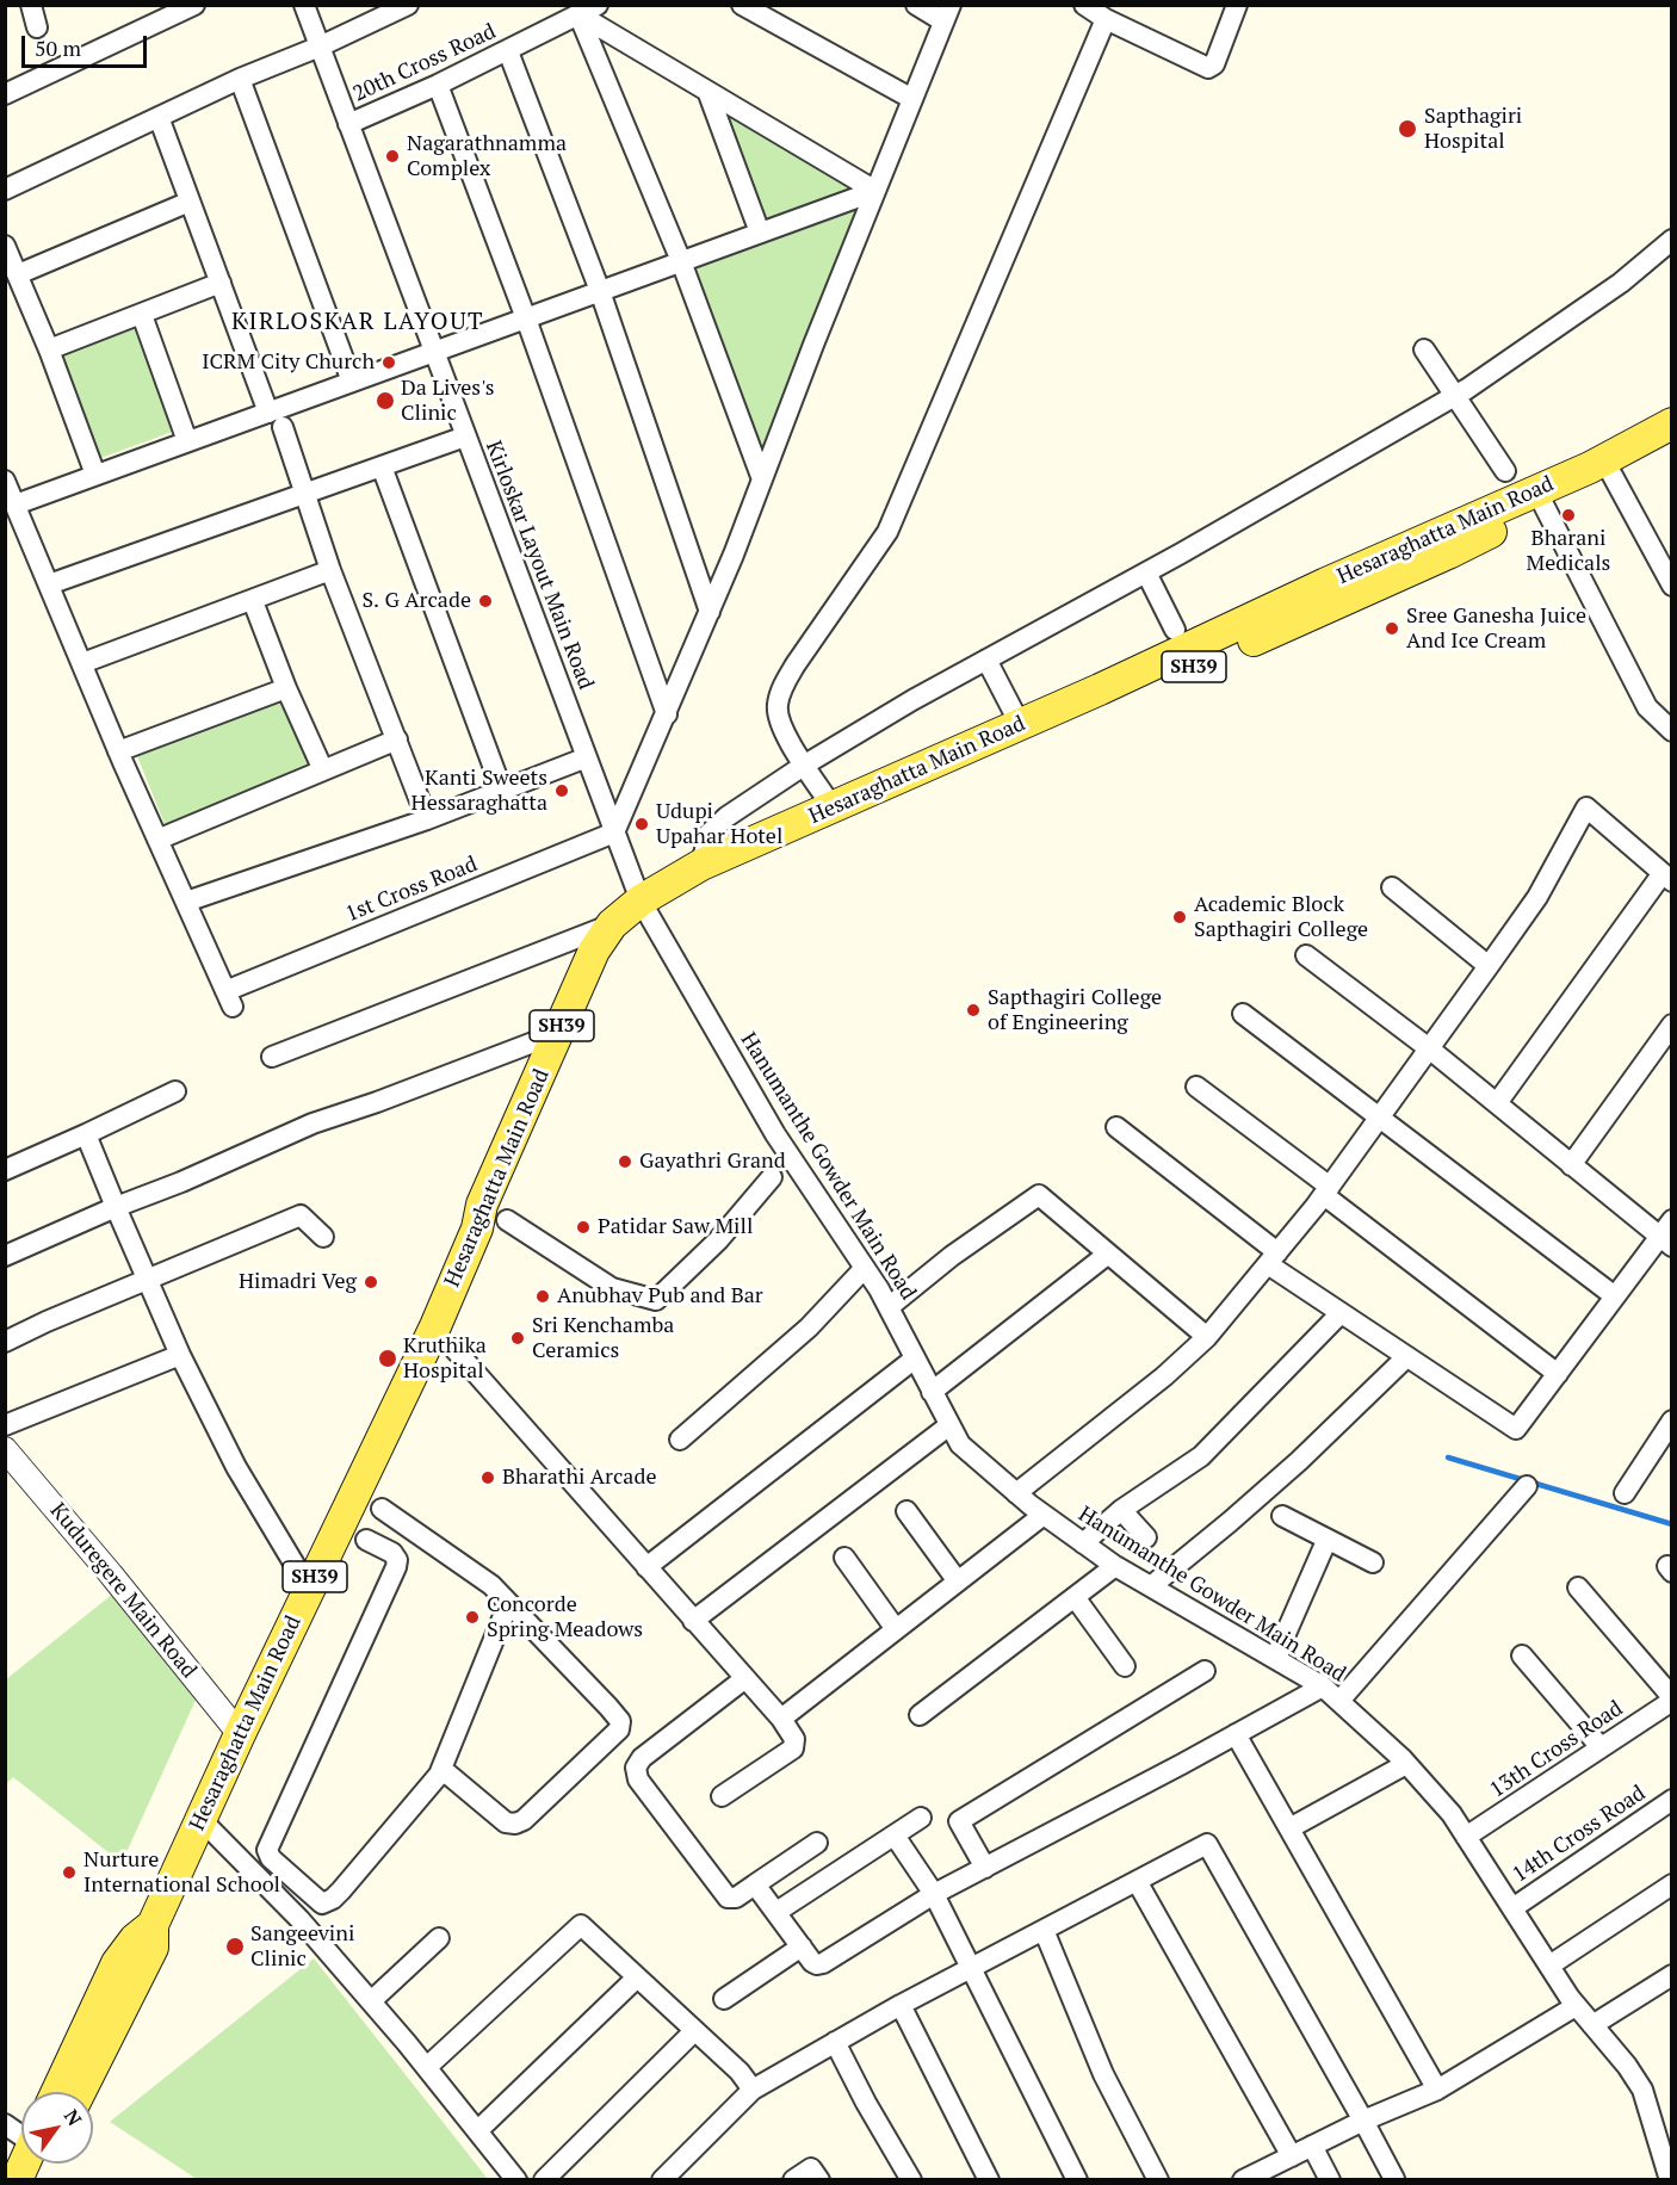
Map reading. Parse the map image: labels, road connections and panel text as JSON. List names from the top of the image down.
{
  "streets": {
    "main road": ["Hesaraghatta Main Road", "SH39"],
    "street": [
      "20th Cross Road",
      "Kirloskar Layout Main Road",
      "1st Cross Road",
      "Hanumanthe Gowder Main Road",
      "Kuduregere Main Road",
      "13th Cross Road",
      "14th Cross Road"
    ]
  },
  "crossings": [
    ["20th Cross Road", "Kirloskar Layout Main Road"],
    ["Hesaraghatta Main Road", "Kirloskar Layout Main Road"],
    ["Hesaraghatta Main Road", "Hanumanthe Gowder Main Road"],
    ["Hesaraghatta Main Road", "Kuduregere Main Road"],
    ["Kirloskar Layout Main Road", "1st Cross Road"],
    ["Kirloskar Layout Main Road", "Hanumanthe Gowder Main Road"],
    ["Hanumanthe Gowder Main Road", "13th Cross Road"],
    ["Hanumanthe Gowder Main Road", "14th Cross Road"]
  ],
  "districts": ["KIRLOSKAR LAYOUT"],
  "places": [
    "Sapthagiri Hospital",
    "Nagarathnamma Complex",
    "ICRM City Church",
    "Da Lives's Clinic",
    "Bharani Medicals",
    "S. G Arcade",
    "Sree Ganesha Juice And Ice Cream",
    "Kanti Sweets Hessaraghatta",
    "Udupi Upahar Hotel",
    "Academic Block Sapthagiri College",
    "Sapthagiri College of Engineering",
    "Gayathri Grand",
    "Patidar Saw Mill",
    "Himadri Veg",
    "Anubhav Pub and Bar",
    "Sri Kenchamba Ceramics",
    "Kruthika Hospital",
    "Bharathi Arcade",
    "Concorde Spring Meadows",
    "Nurture International School",
    "Sangeevini Clinic"
  ],
  "scale_bar": "50 m",
  "north": "top right"
}
